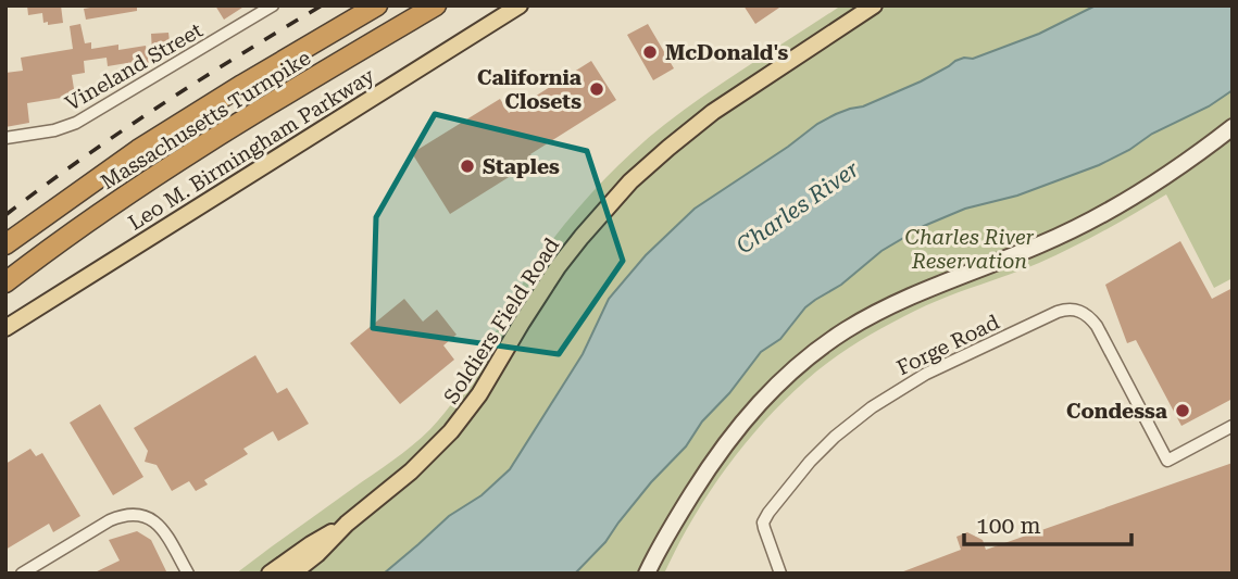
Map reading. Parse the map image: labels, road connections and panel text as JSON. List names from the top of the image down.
{
  "streets": {
    "highway": ["Massachusetts Turnpike"],
    "main road": ["Leo M. Birmingham Parkway", "Soldiers Field Road"],
    "street": ["Vineland Street", "Forge Road"]
  },
  "water": ["Charles River"],
  "parks": ["Charles River Reservation"],
  "places": [
    "McDonald's",
    "California Closets",
    "Staples",
    "Condessa"
  ],
  "scale_bar": "100 m"
}
